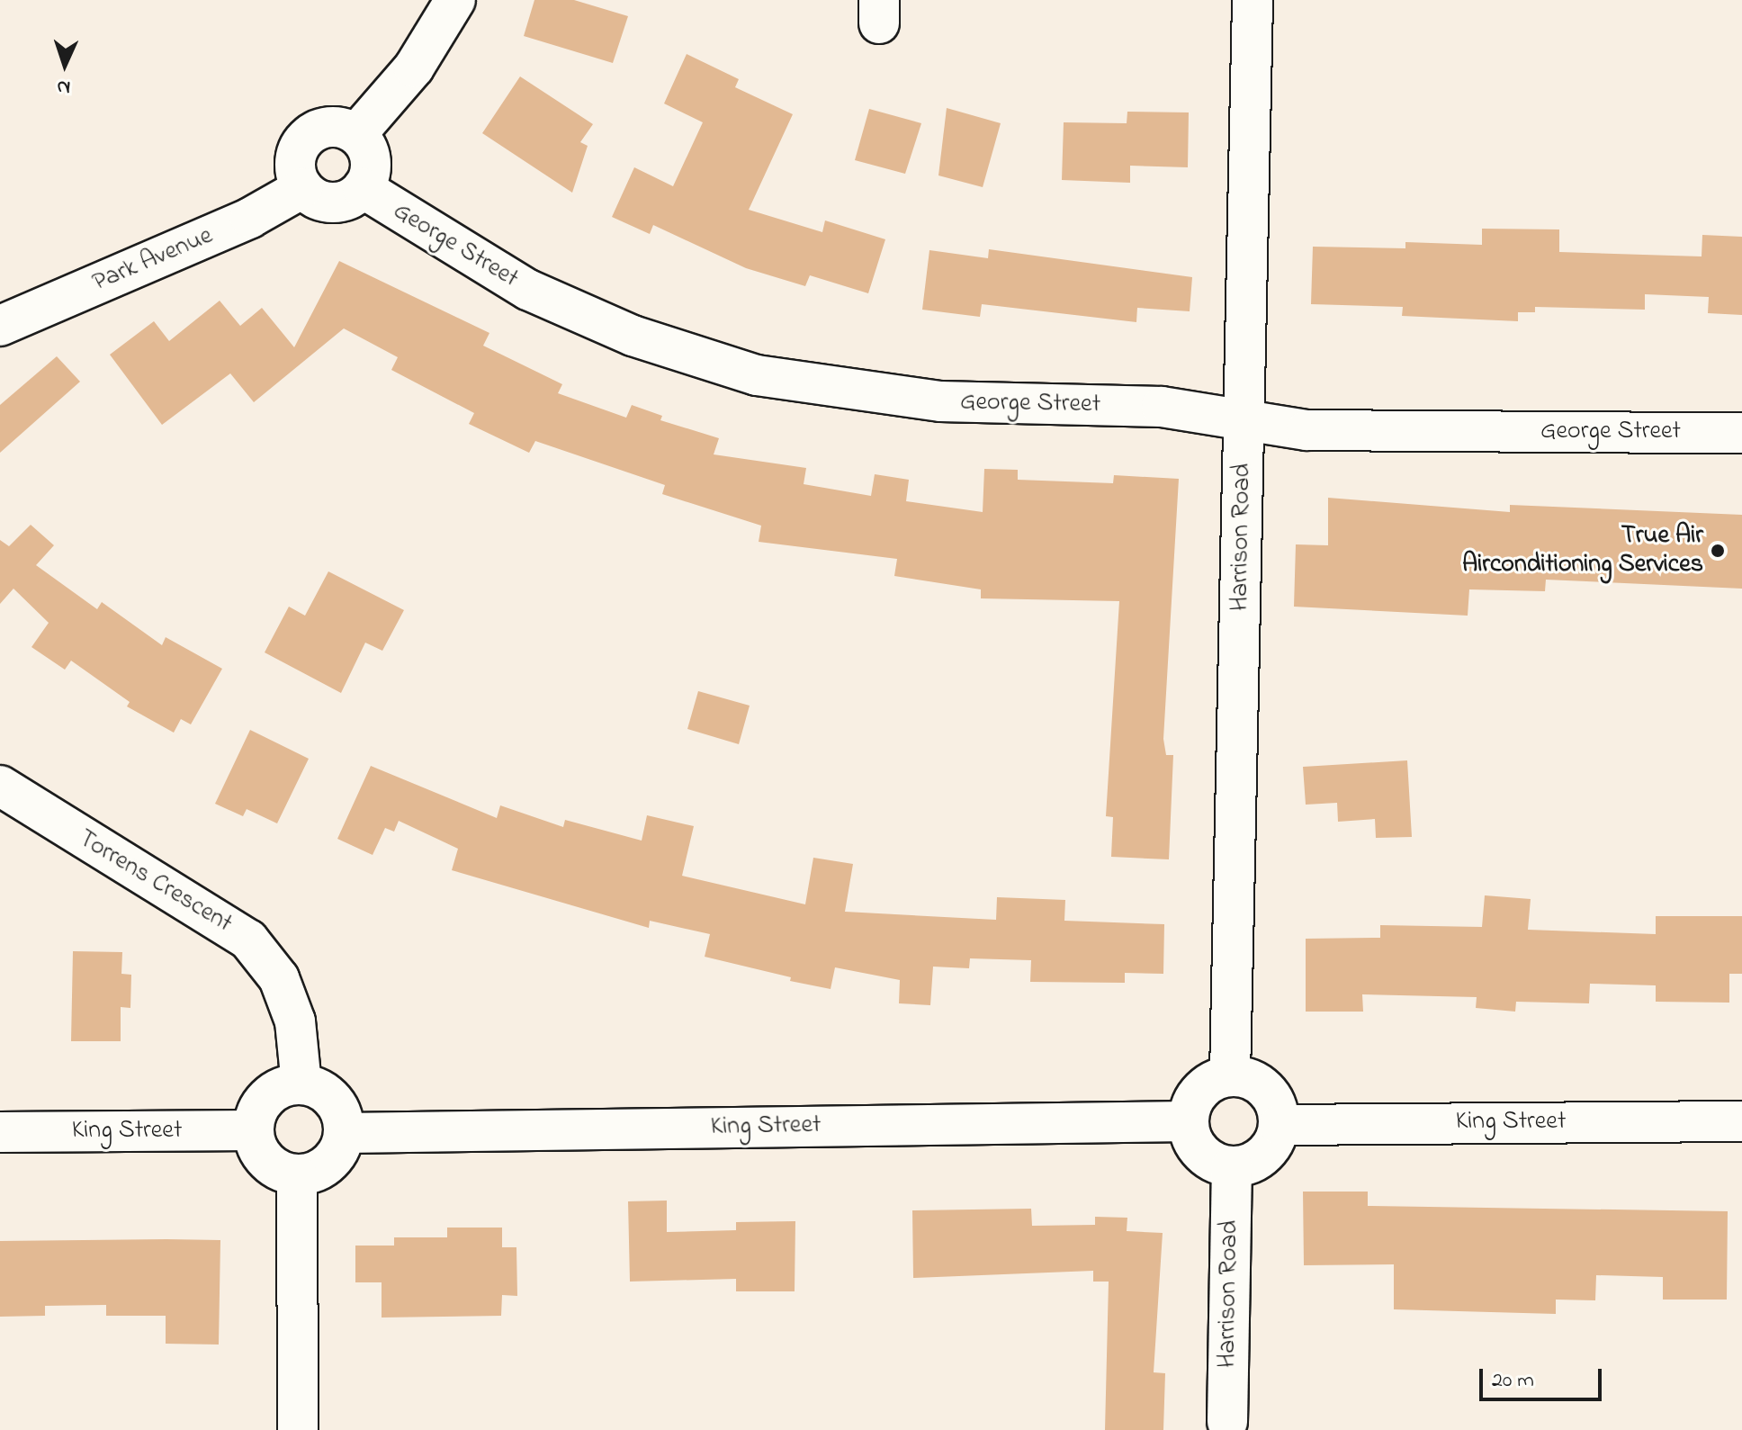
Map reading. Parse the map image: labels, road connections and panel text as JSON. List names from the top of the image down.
{
  "streets": {
    "street": [
      "George Street",
      "Park Avenue",
      "Harrison Road",
      "Torrens Crescent",
      "King Street"
    ]
  },
  "crossings": [
    ["George Street", "Park Avenue"],
    ["George Street", "Harrison Road"],
    ["Harrison Road", "King Street"],
    ["Torrens Crescent", "King Street"]
  ],
  "places": ["True Air Airconditioning Services"],
  "scale_bar": "20 m",
  "north": "bottom"
}
